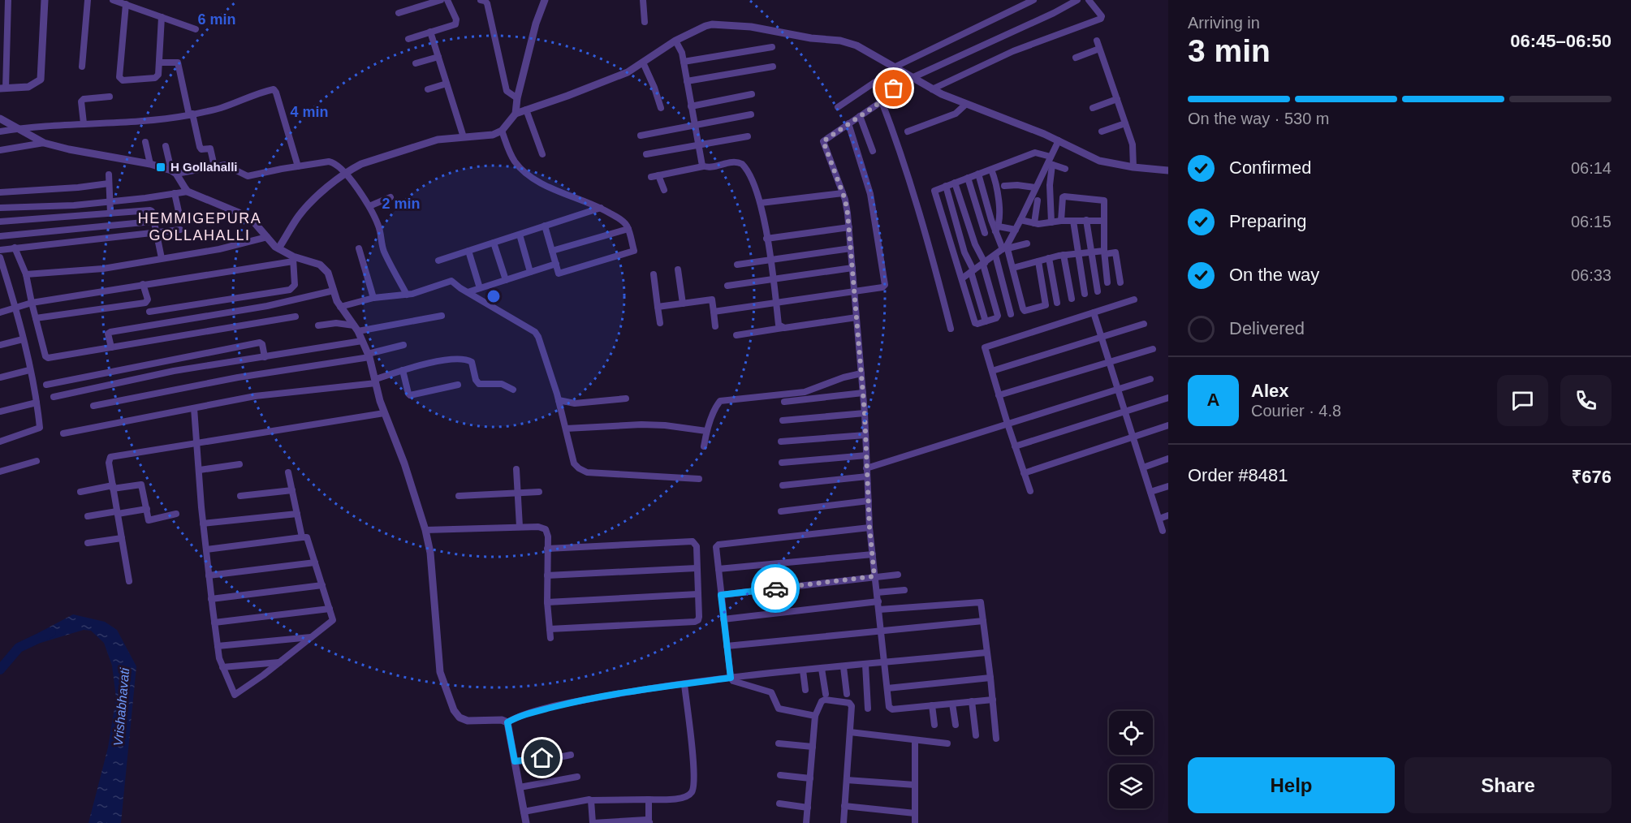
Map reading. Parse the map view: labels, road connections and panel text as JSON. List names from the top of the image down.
{
  "districts": ["HEMMIGEPURA GOLLAHALLI"],
  "water": ["Vrishabhavati"],
  "places": {
    "transit": ["H Gollahalli"]
  },
  "page": {
    "heading": ["3 min", "Arriving in", "06:45–06:50"],
    "panel": [
      "Alex",
      "Courier · 4.8",
      "Order #8481",
      "₹676"
    ],
    "bar": "On the way · 530 m",
    "list": [
      ["Confirmed", "06:14"],
      ["Preparing", "06:15"],
      ["On the way", "06:33"],
      "Delivered"
    ],
    "round": "A",
    "buttons": ["Help", "Share"]
  },
  "rings": ["6 min", "4 min", "2 min"]
}
